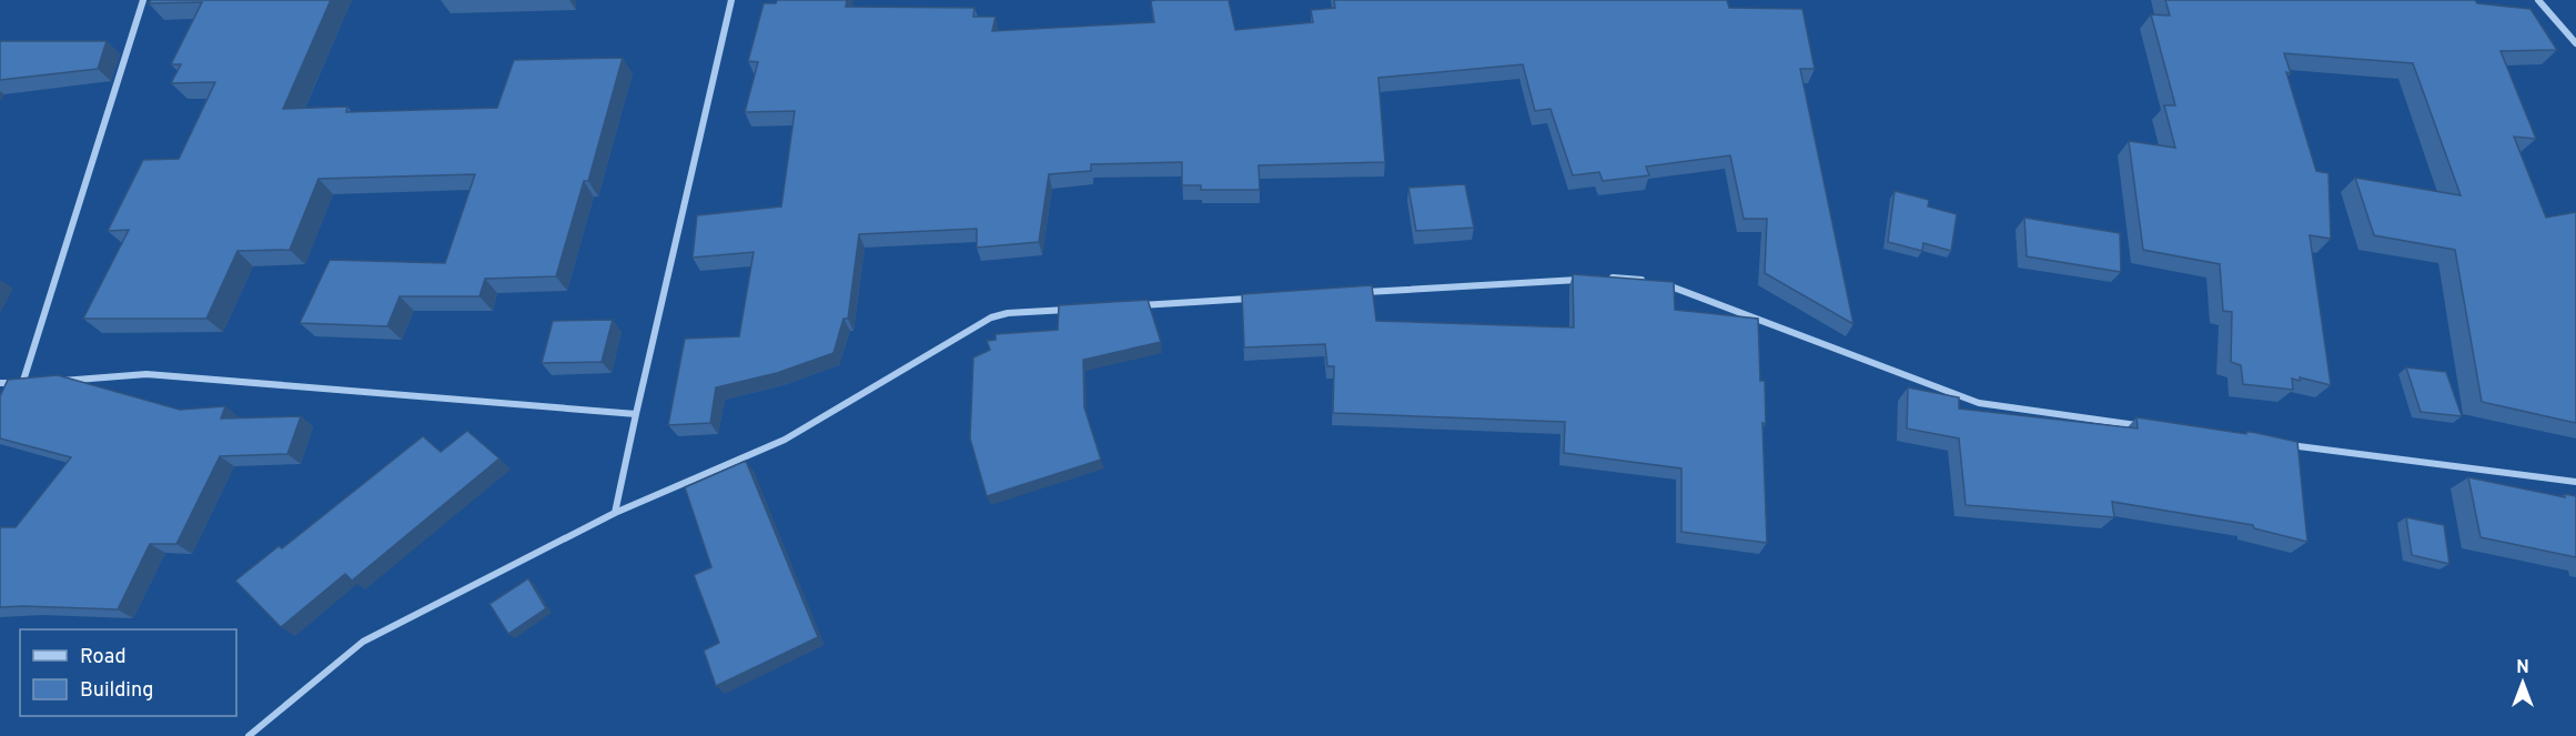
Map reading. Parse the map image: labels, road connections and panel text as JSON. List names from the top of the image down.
{
  "legend": ["Road", "Building"],
  "north": "top"
}
